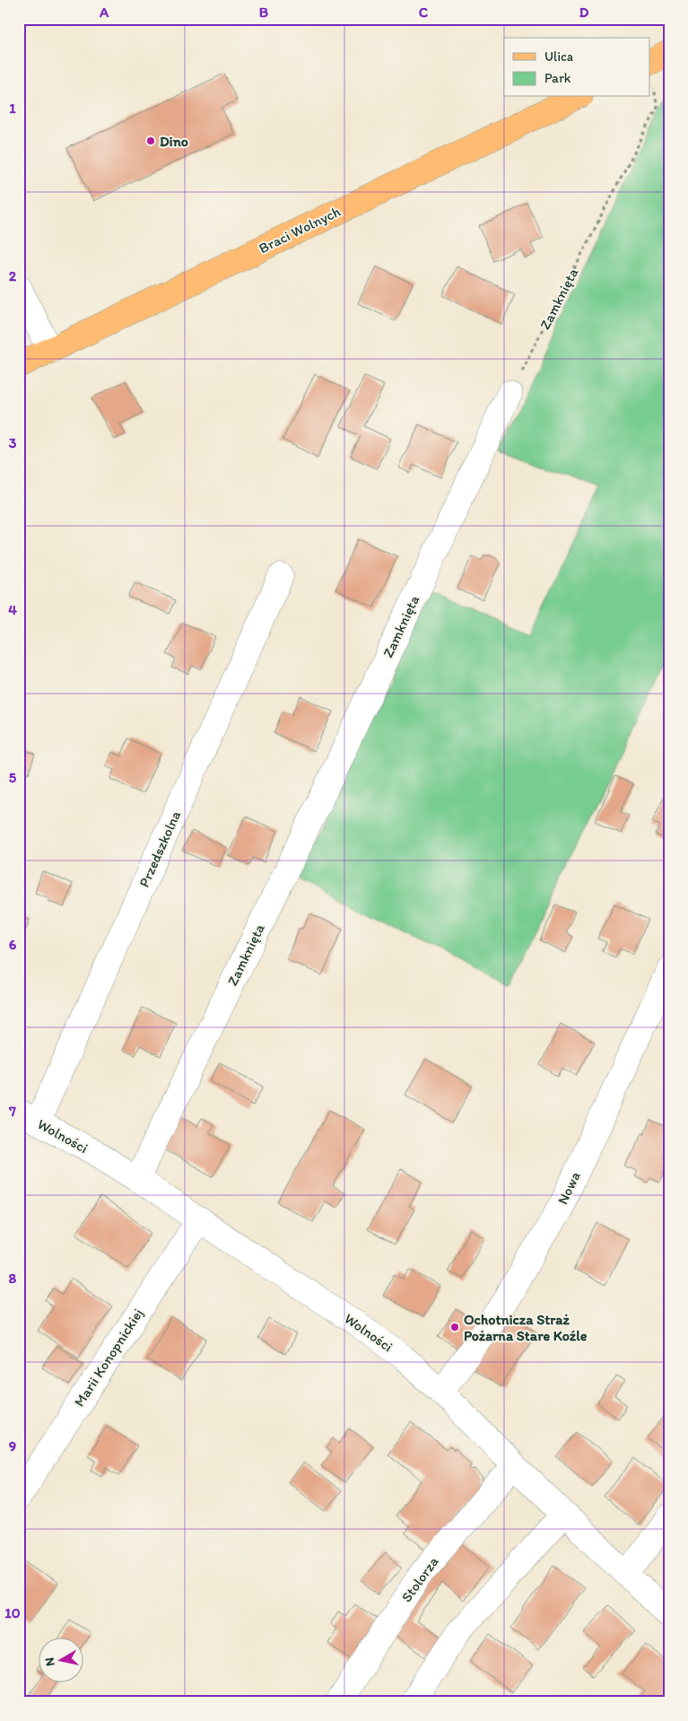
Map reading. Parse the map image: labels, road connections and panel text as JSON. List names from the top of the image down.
{
  "streets": {
    "main road": ["Braci Wolnych"],
    "street": [
      "Zamknięta",
      "Przedszkolna",
      "Wolności",
      "Nowa",
      "Marii Konopnickiej",
      "Stolorza"
    ]
  },
  "crossings": [
    ["Zamknięta", "Wolności"],
    ["Przedszkolna", "Wolności"],
    ["Wolności", "Nowa"],
    ["Wolności", "Marii Konopnickiej"],
    ["Wolności", "Stolorza"]
  ],
  "places": ["Dino", "Ochotnicza Straż Pożarna Stare Koźle"],
  "legend": ["Ulica", "Park"],
  "north": "left",
  "grid": {
    "columns": [
      "A",
      "B",
      "C",
      "D"
    ],
    "rows": [
      "1",
      "2",
      "3",
      "4",
      "5",
      "6",
      "7",
      "8",
      "9",
      "10"
    ]
  }
}
